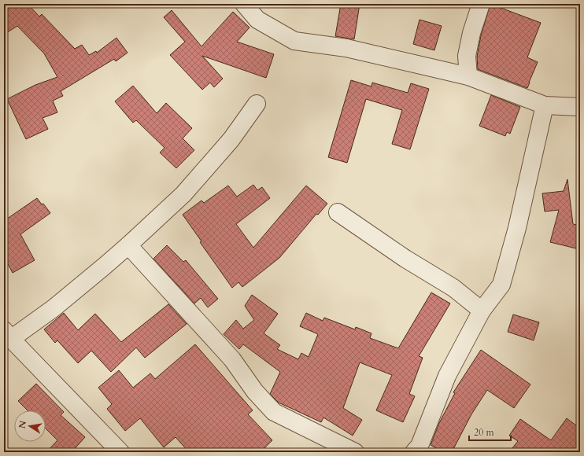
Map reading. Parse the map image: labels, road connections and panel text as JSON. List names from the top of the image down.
{
  "scale_bar": "20 m",
  "north": "left"
}
